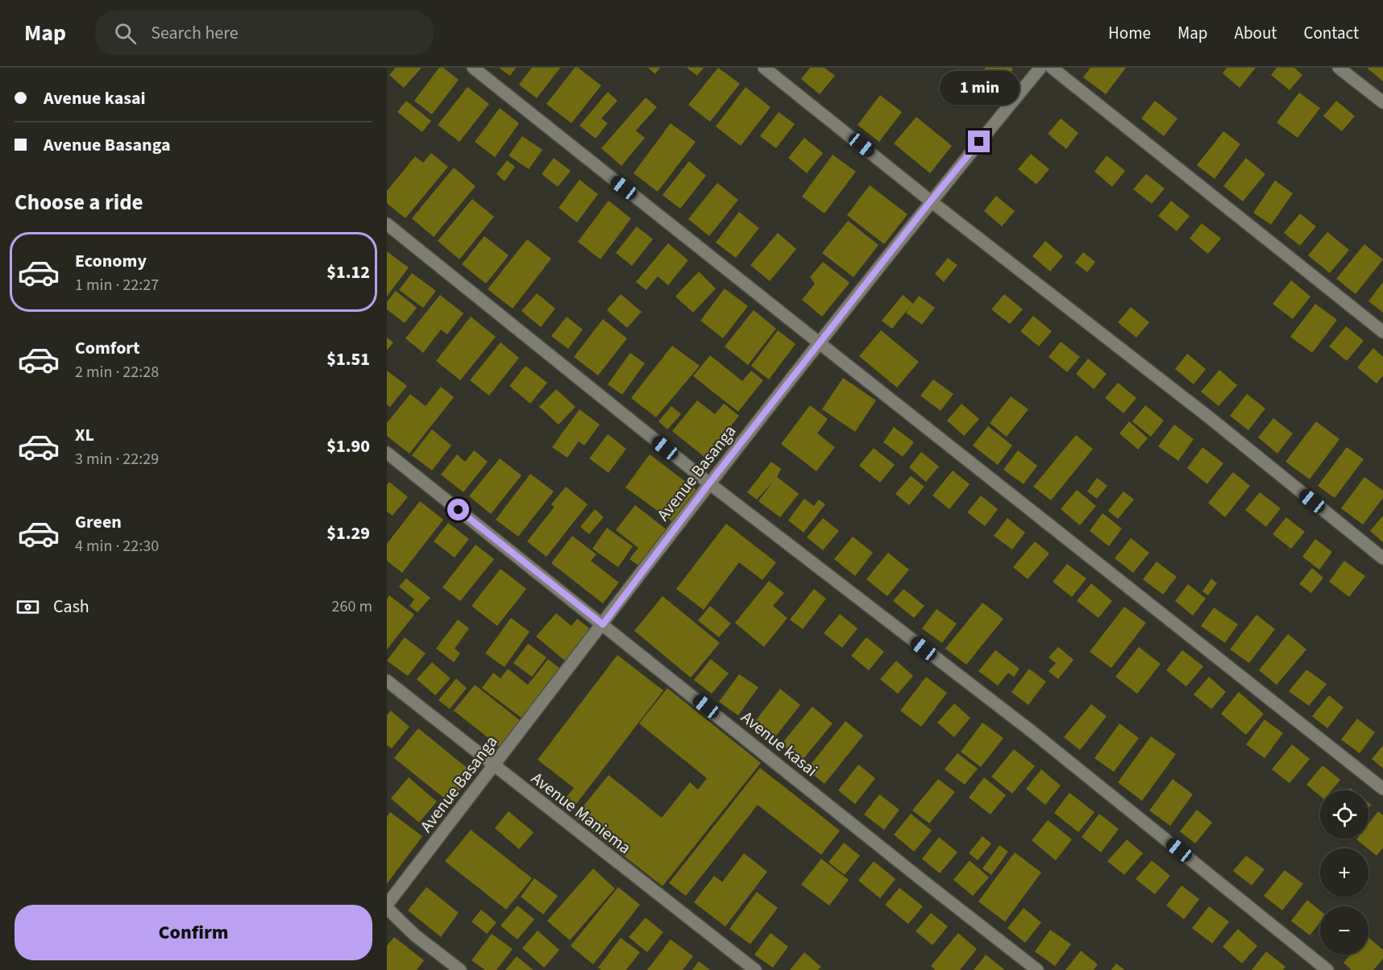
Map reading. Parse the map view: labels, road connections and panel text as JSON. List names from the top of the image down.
{
  "streets": {
    "street": ["Avenue Basanga", "Avenue kasai", "Avenue Maniema"]
  },
  "crossings": [
    ["Avenue Basanga", "Avenue kasai"],
    ["Avenue Basanga", "Avenue Maniema"]
  ],
  "page": {
    "header": "Map",
    "search": "Search here",
    "nav": [
      "Home",
      "Map",
      "About",
      "Contact"
    ],
    "banner": ["Avenue kasai", "Avenue Basanga"],
    "bubble": "1 min",
    "heading": "Choose a ride",
    "list": [
      {
        "name": "Economy",
        "note": "1 min · 22:27",
        "value": "$1.12"
      },
      {
        "name": "Comfort",
        "note": "2 min · 22:28",
        "value": "$1.51"
      },
      {
        "name": "XL",
        "note": "3 min · 22:29",
        "value": "$1.90"
      },
      {
        "name": "Green",
        "note": "4 min · 22:30",
        "value": "$1.29"
      }
    ],
    "pay": ["Cash", "260 m"],
    "map_buttons": ["+", "−"],
    "buttons": "Confirm"
  }
}
